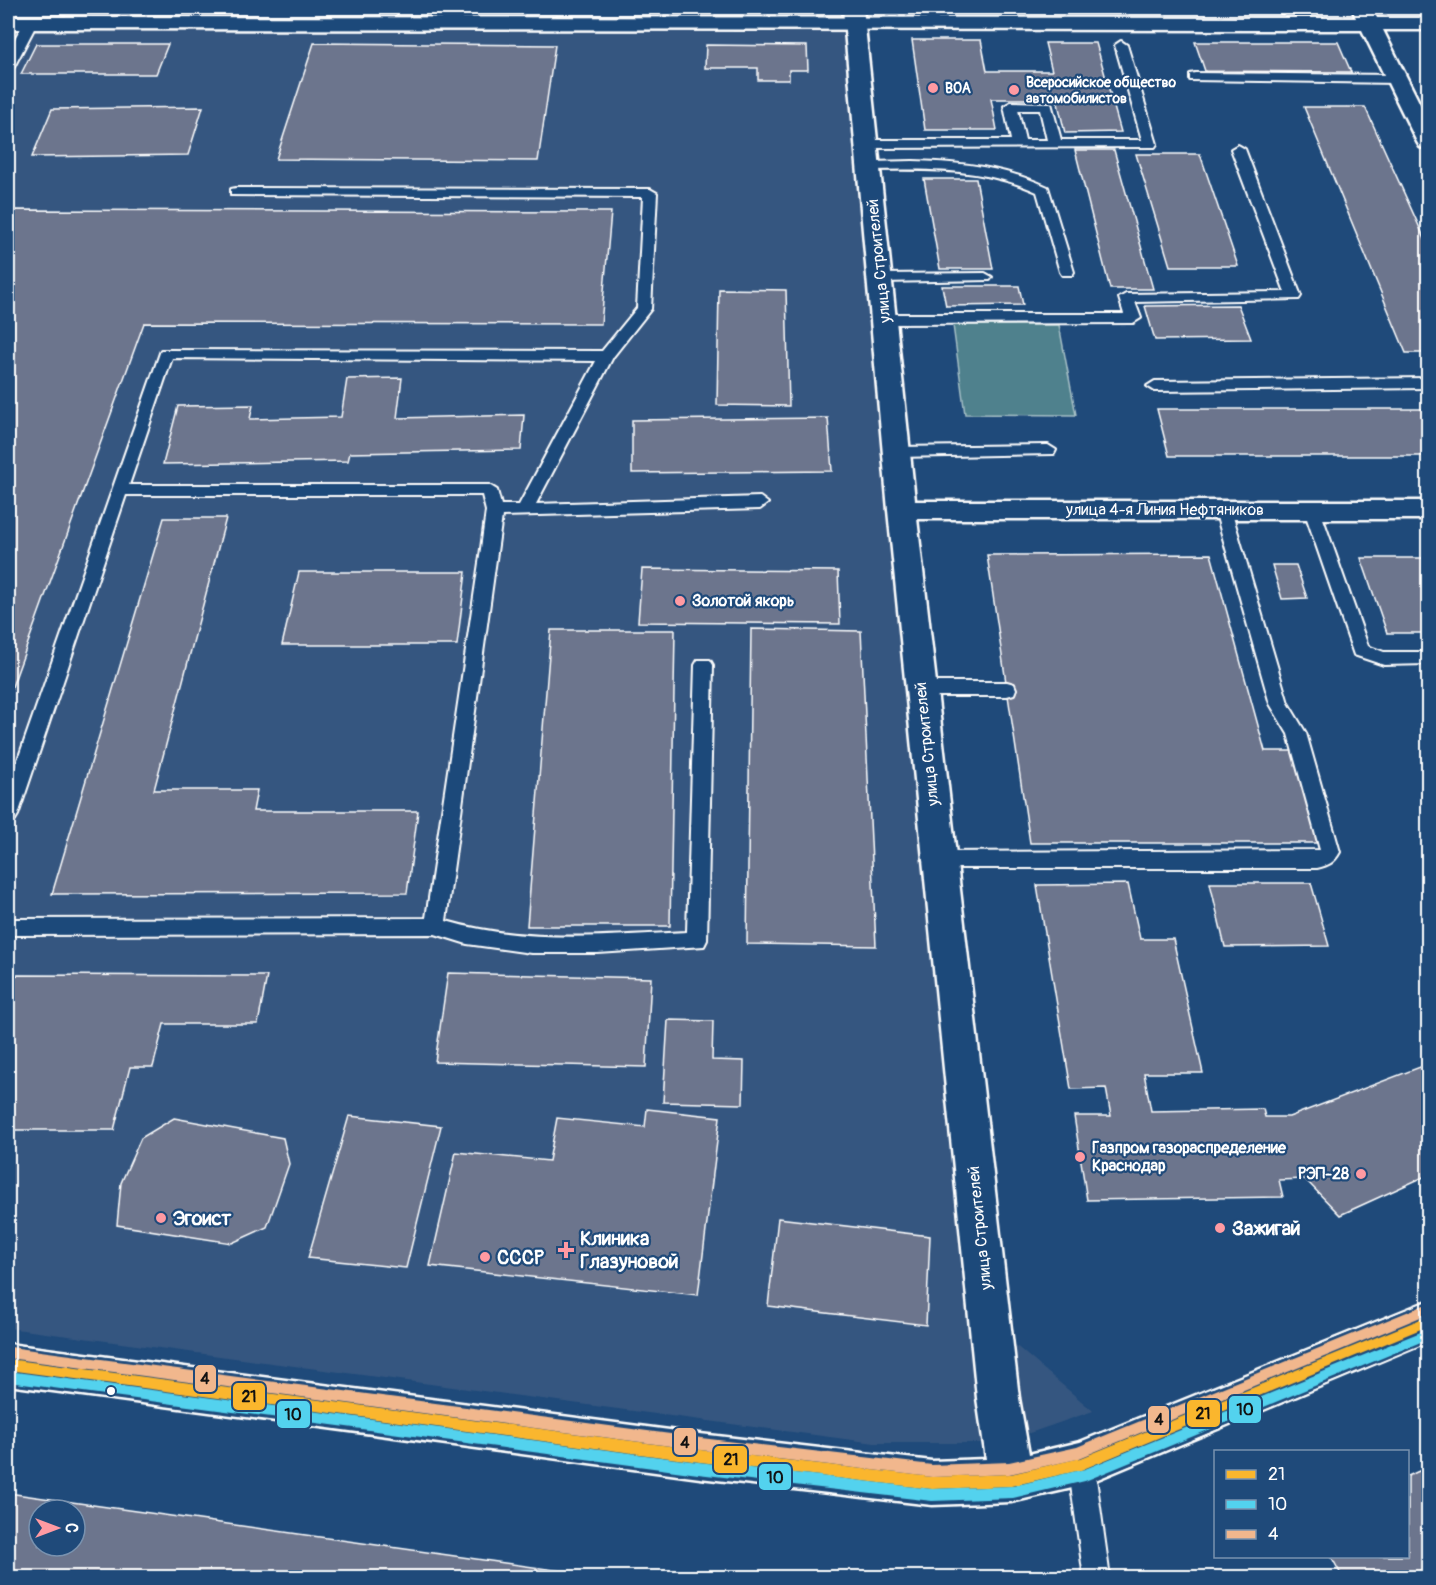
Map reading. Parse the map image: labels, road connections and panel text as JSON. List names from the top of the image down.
{
  "streets": {
    "street": ["улица Строителей", "улица 4-я Линия Нефтяников"]
  },
  "crossings": [
    ["улица Строителей", "улица 4-я Линия Нефтяников"]
  ],
  "places": {
    "other": [
      "ВОА",
      "Всеросийское общество автомобилистов",
      "Золотой якорь",
      "Газпром газораспределение Краснодар",
      "РЭП-28",
      "Эгоист",
      "Зажигай",
      "СССР"
    ],
    "health": ["Клиника Глазуновой"]
  },
  "lines": ["transit line 4", "transit line 21", "transit line 10"],
  "legend": ["21", "10", "4"],
  "north": "right"
}
